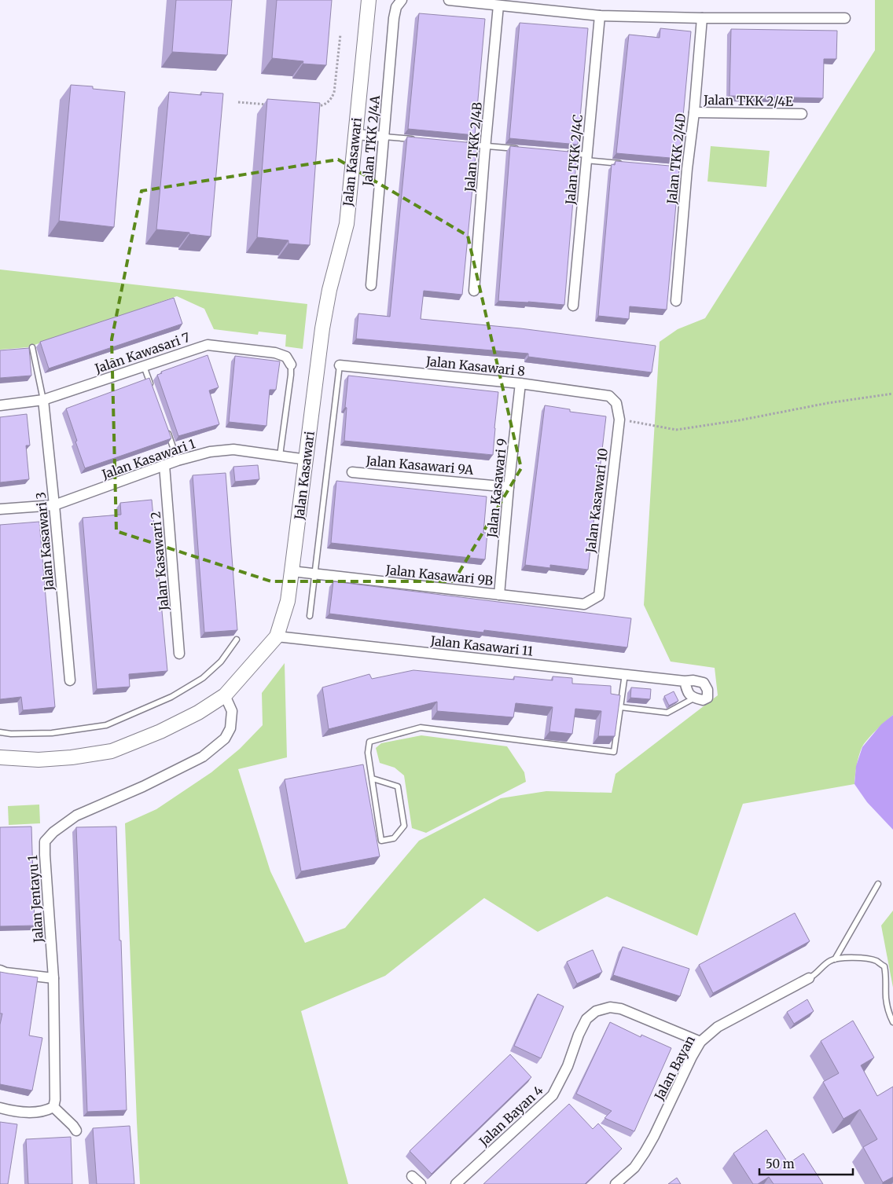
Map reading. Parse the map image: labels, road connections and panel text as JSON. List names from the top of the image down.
{
  "streets": {
    "street": [
      "Jalan TKK 2/4E",
      "Jalan TKK 2/4A",
      "Jalan TKK 2/4B",
      "Jalan TKK 2/4D",
      "Jalan TKK 2/4C",
      "Jalan Kasawari",
      "Jalan Kawasari 7",
      "Jalan Kasawari 8",
      "Jalan Kasawari 1",
      "Jalan Kasawari 9A",
      "Jalan Kasawari 9",
      "Jalan Kasawari 10",
      "Jalan Kasawari 3",
      "Jalan Kasawari 2",
      "Jalan Kasawari 9B",
      "Jalan Kasawari 11",
      "Jalan Jentayu 1",
      "Jalan Bayan",
      "Jalan Bayan 4"
    ]
  },
  "crossings": [
    ["Jalan TKK 2/4E", "Jalan TKK 2/4D"],
    ["Jalan Kasawari", "Jalan Kasawari 1"],
    ["Jalan Kasawari", "Jalan Kasawari 9B"],
    ["Jalan Kasawari", "Jalan Kasawari 11"],
    ["Jalan Kasawari", "Jalan Jentayu 1"],
    ["Jalan Kawasari 7", "Jalan Kasawari 3"],
    ["Jalan Kasawari 8", "Jalan Kasawari 9"],
    ["Jalan Kasawari 8", "Jalan Kasawari 10"],
    ["Jalan Kasawari 1", "Jalan Kasawari 3"],
    ["Jalan Kasawari 1", "Jalan Kasawari 2"],
    ["Jalan Kasawari 9A", "Jalan Kasawari 9"],
    ["Jalan Kasawari 9", "Jalan Kasawari 9B"],
    ["Jalan Kasawari 10", "Jalan Kasawari 9B"],
    ["Jalan Bayan", "Jalan Bayan 4"]
  ],
  "scale_bar": "50 m"
}
